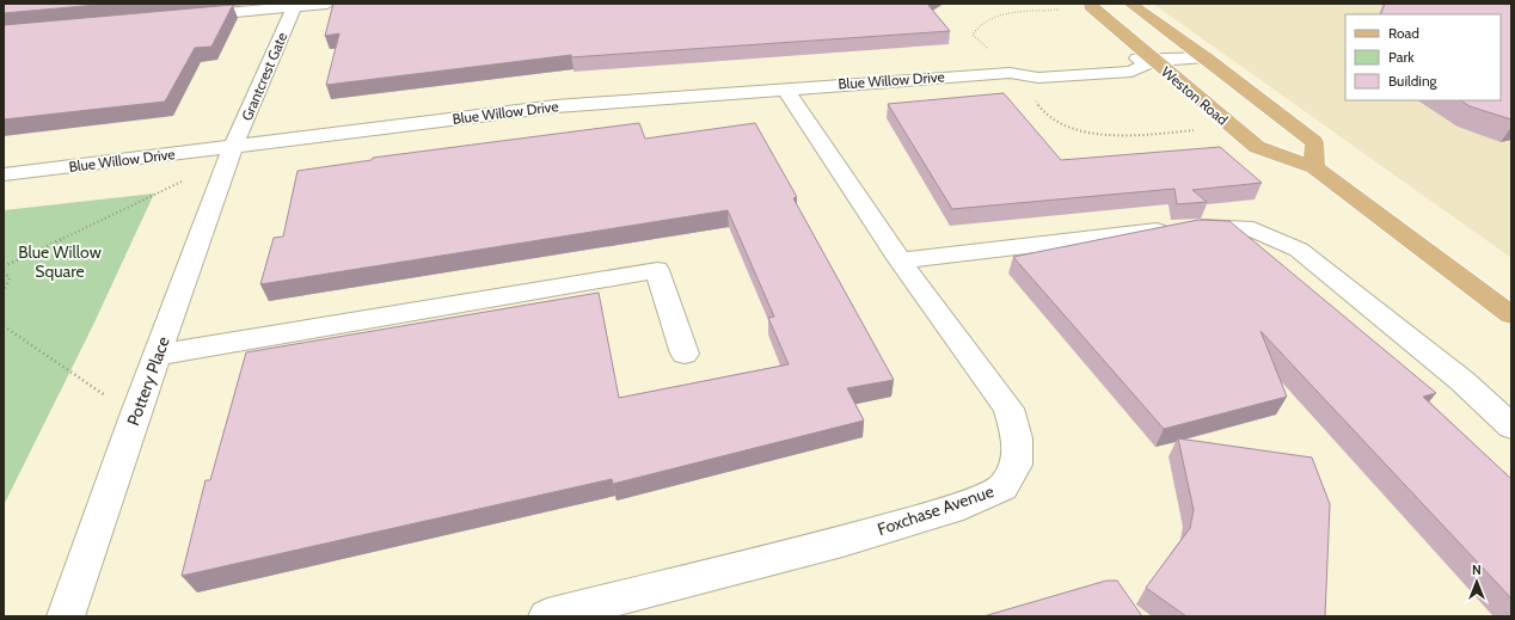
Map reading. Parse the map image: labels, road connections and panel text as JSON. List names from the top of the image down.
{
  "streets": {
    "main road": ["Weston Road"],
    "street": [
      "Grantcrest Gate",
      "Blue Willow Drive",
      "Pottery Place",
      "Foxchase Avenue"
    ]
  },
  "crossings": [
    ["Grantcrest Gate", "Blue Willow Drive"],
    ["Grantcrest Gate", "Pottery Place"],
    ["Blue Willow Drive", "Weston Road"],
    ["Blue Willow Drive", "Pottery Place"],
    ["Blue Willow Drive", "Foxchase Avenue"]
  ],
  "parks": ["Blue Willow Square"],
  "legend": ["Road", "Park", "Building"],
  "north": "top"
}
